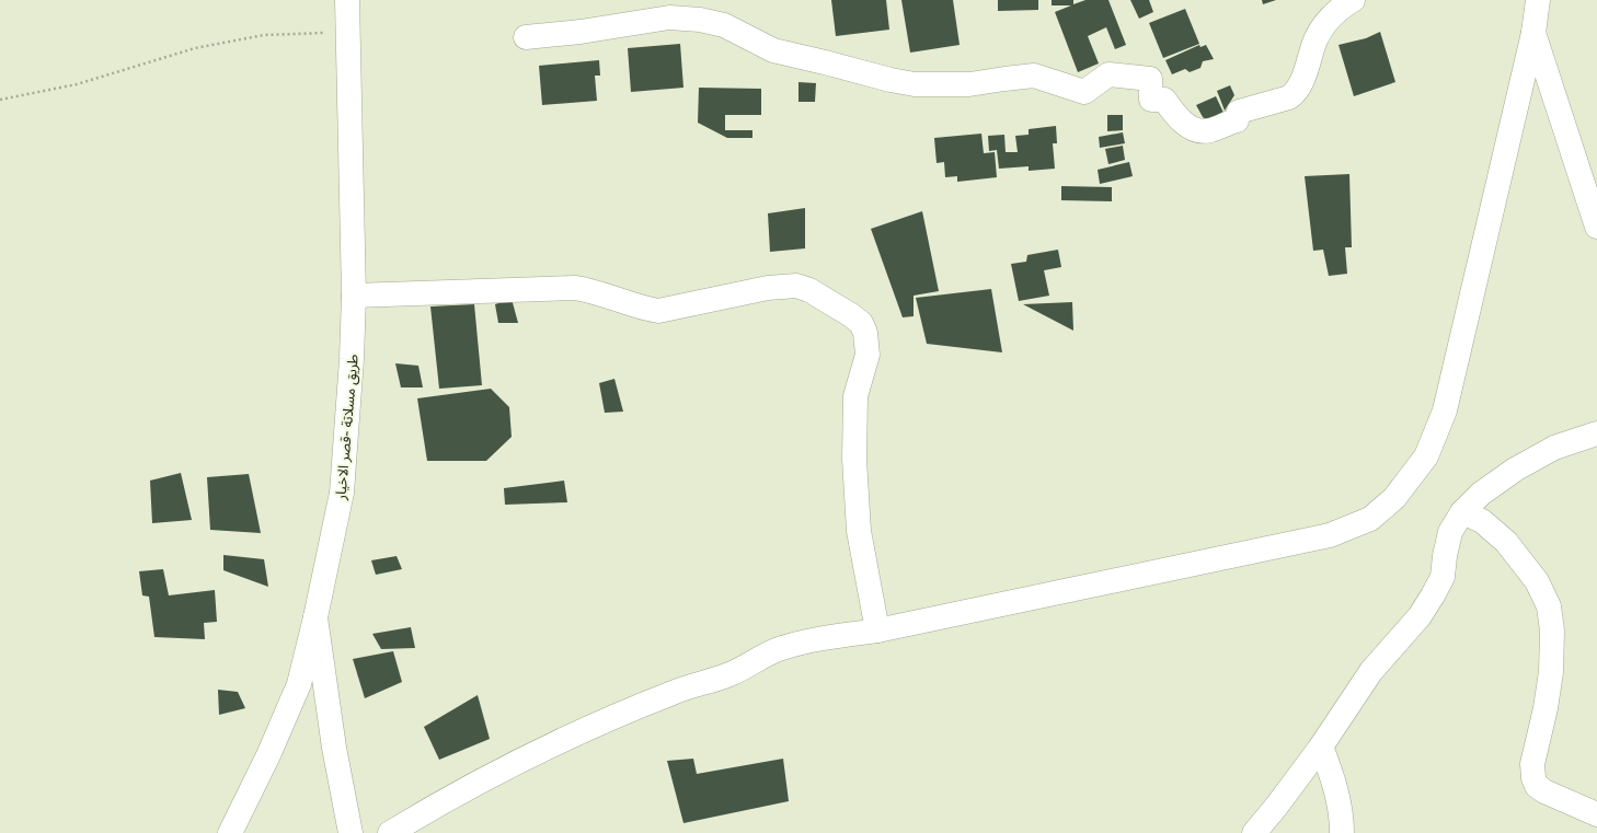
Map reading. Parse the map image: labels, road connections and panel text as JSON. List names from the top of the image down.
{
  "streets": {
    "street": ["طريق مسلاتة -قصر الاخيار"]
  }
}
